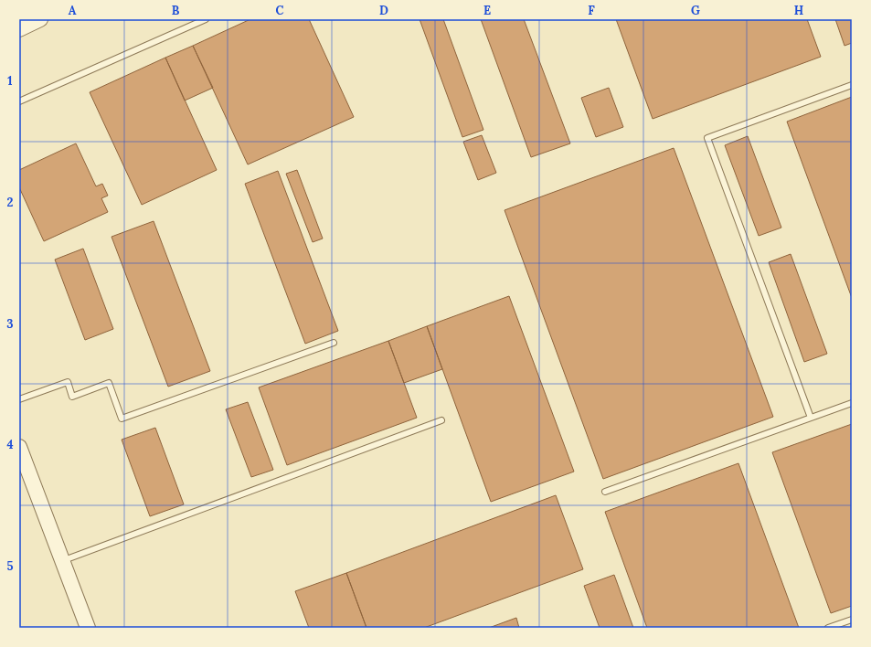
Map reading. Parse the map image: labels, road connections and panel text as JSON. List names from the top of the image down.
{
  "grid": {
    "columns": [
      "A",
      "B",
      "C",
      "D",
      "E",
      "F",
      "G",
      "H"
    ],
    "rows": [
      "1",
      "2",
      "3",
      "4",
      "5"
    ]
  }
}
